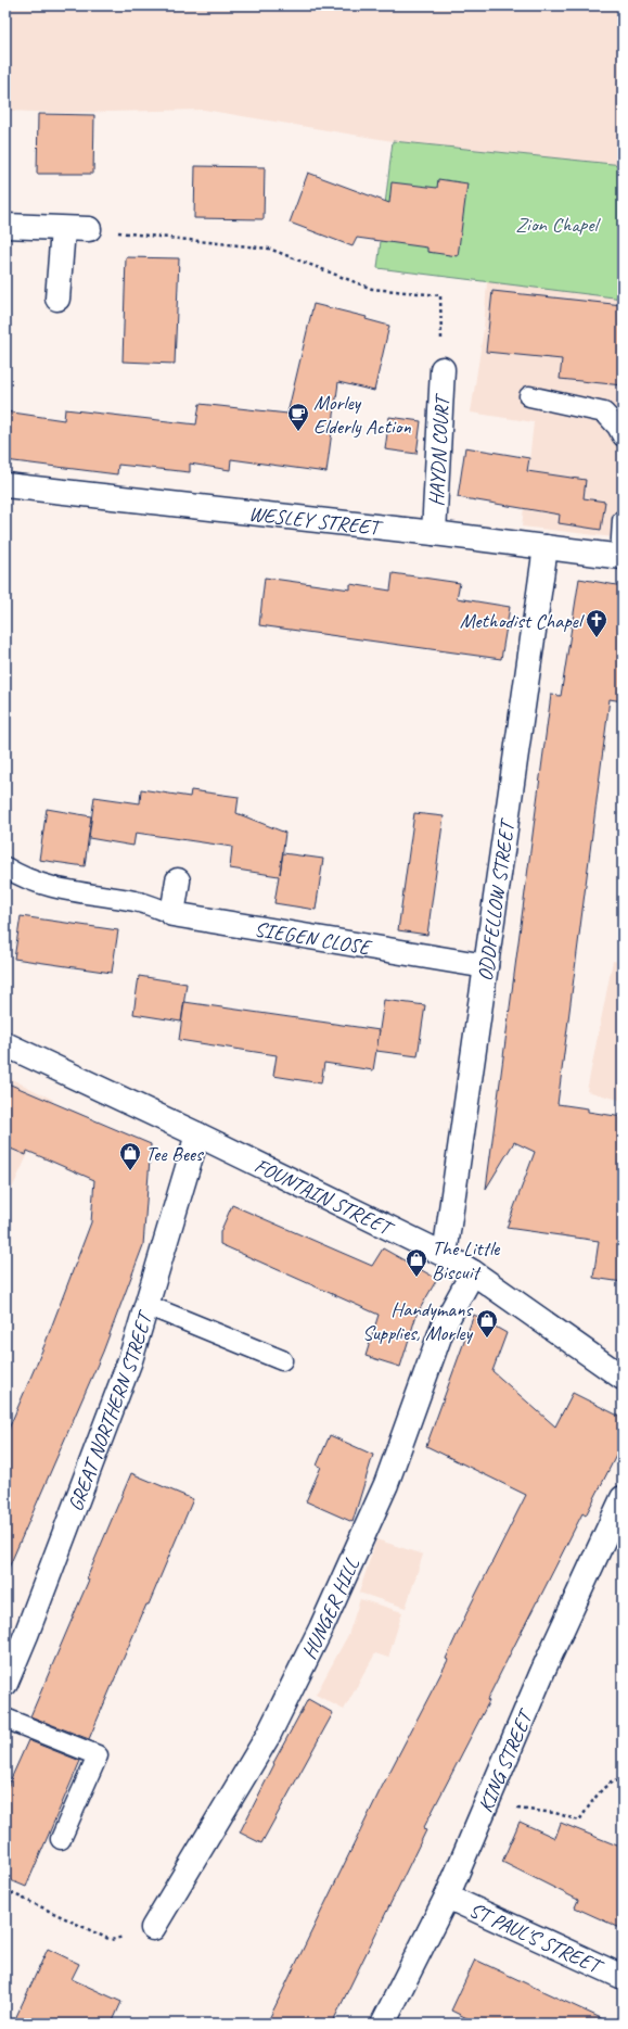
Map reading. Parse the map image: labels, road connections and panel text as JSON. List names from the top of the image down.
{
  "streets": {
    "street": [
      "HAYDN COURT",
      "WESLEY STREET",
      "ODDFELLOW STREET",
      "SIEGEN CLOSE",
      "FOUNTAIN STREET",
      "GREAT NORTHERN STREET",
      "HUNGER HILL",
      "KING STREET",
      "ST PAUL'S STREET"
    ]
  },
  "crossings": [
    ["HAYDN COURT", "WESLEY STREET"],
    ["WESLEY STREET", "ODDFELLOW STREET"],
    ["ODDFELLOW STREET", "SIEGEN CLOSE"],
    ["ODDFELLOW STREET", "FOUNTAIN STREET"],
    ["FOUNTAIN STREET", "GREAT NORTHERN STREET"],
    ["FOUNTAIN STREET", "HUNGER HILL"],
    ["KING STREET", "ST PAUL'S STREET"]
  ],
  "parks": ["Zion Chapel"],
  "places": {
    "cafe": ["Morley Elderly Action"],
    "church": ["Methodist Chapel"],
    "shop": ["Tee Bees", "The Little Biscuit", "Handymans Supplies, Morley"]
  }
}
